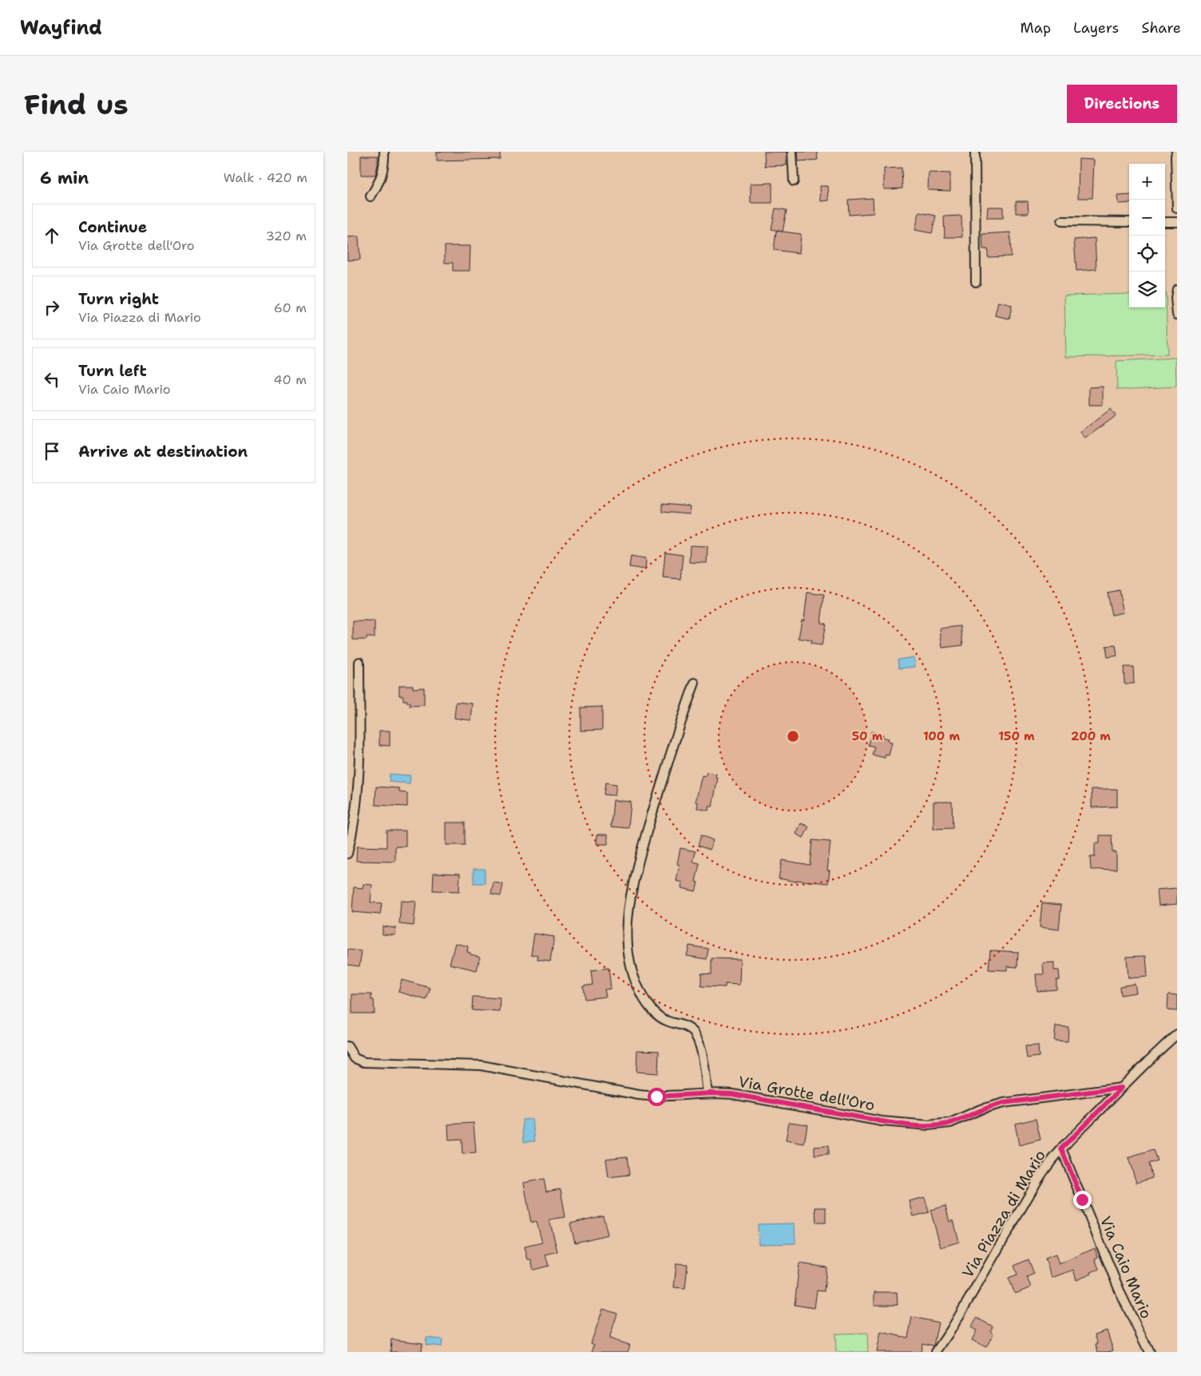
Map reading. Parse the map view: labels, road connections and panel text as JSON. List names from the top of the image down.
{
  "streets": {
    "street": ["Via Grotte dell'Oro", "Via Piazza di Mario", "Via Caio Mario"]
  },
  "crossings": [
    ["Via Grotte dell'Oro", "Via Piazza di Mario"],
    ["Via Piazza di Mario", "Via Caio Mario"]
  ],
  "page": {
    "header": "Wayfind",
    "nav": ["Map", "Layers", "Share"],
    "buttons": "Directions",
    "title": "Find us",
    "heading": ["6 min", "Walk · 420 m"],
    "map_buttons": ["+", "−"],
    "list": [
      ["Continue", "Via Grotte dell'Oro", "320 m"],
      ["Turn right", "Via Piazza di Mario", "60 m"],
      ["Turn left", "Via Caio Mario", "40 m"],
      "Arrive at destination"
    ]
  },
  "rings": [
    "50 m",
    "100 m",
    "150 m",
    "200 m"
  ]
}
